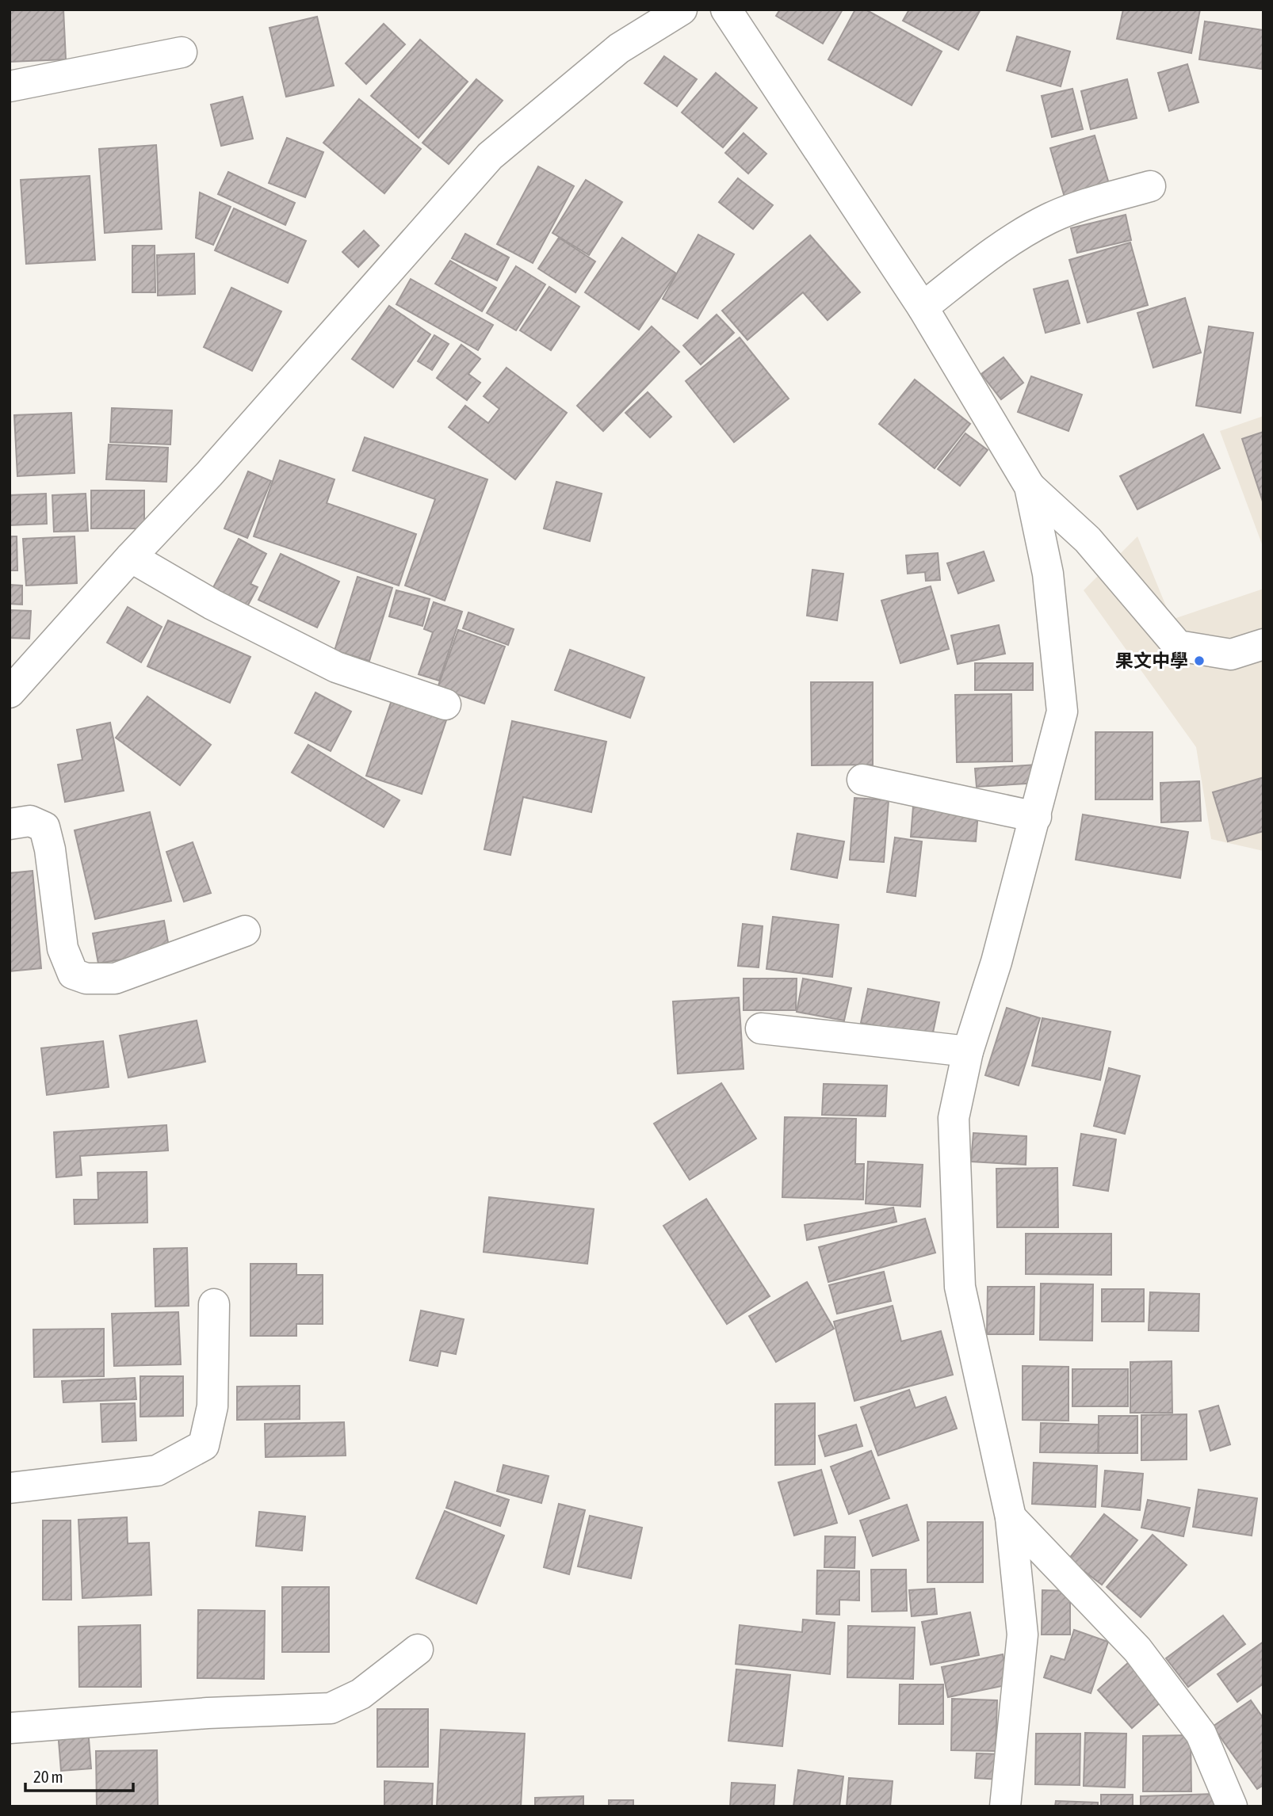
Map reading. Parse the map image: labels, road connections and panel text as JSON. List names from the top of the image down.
{
  "places": ["果文中學"],
  "scale_bar": "20 m"
}
